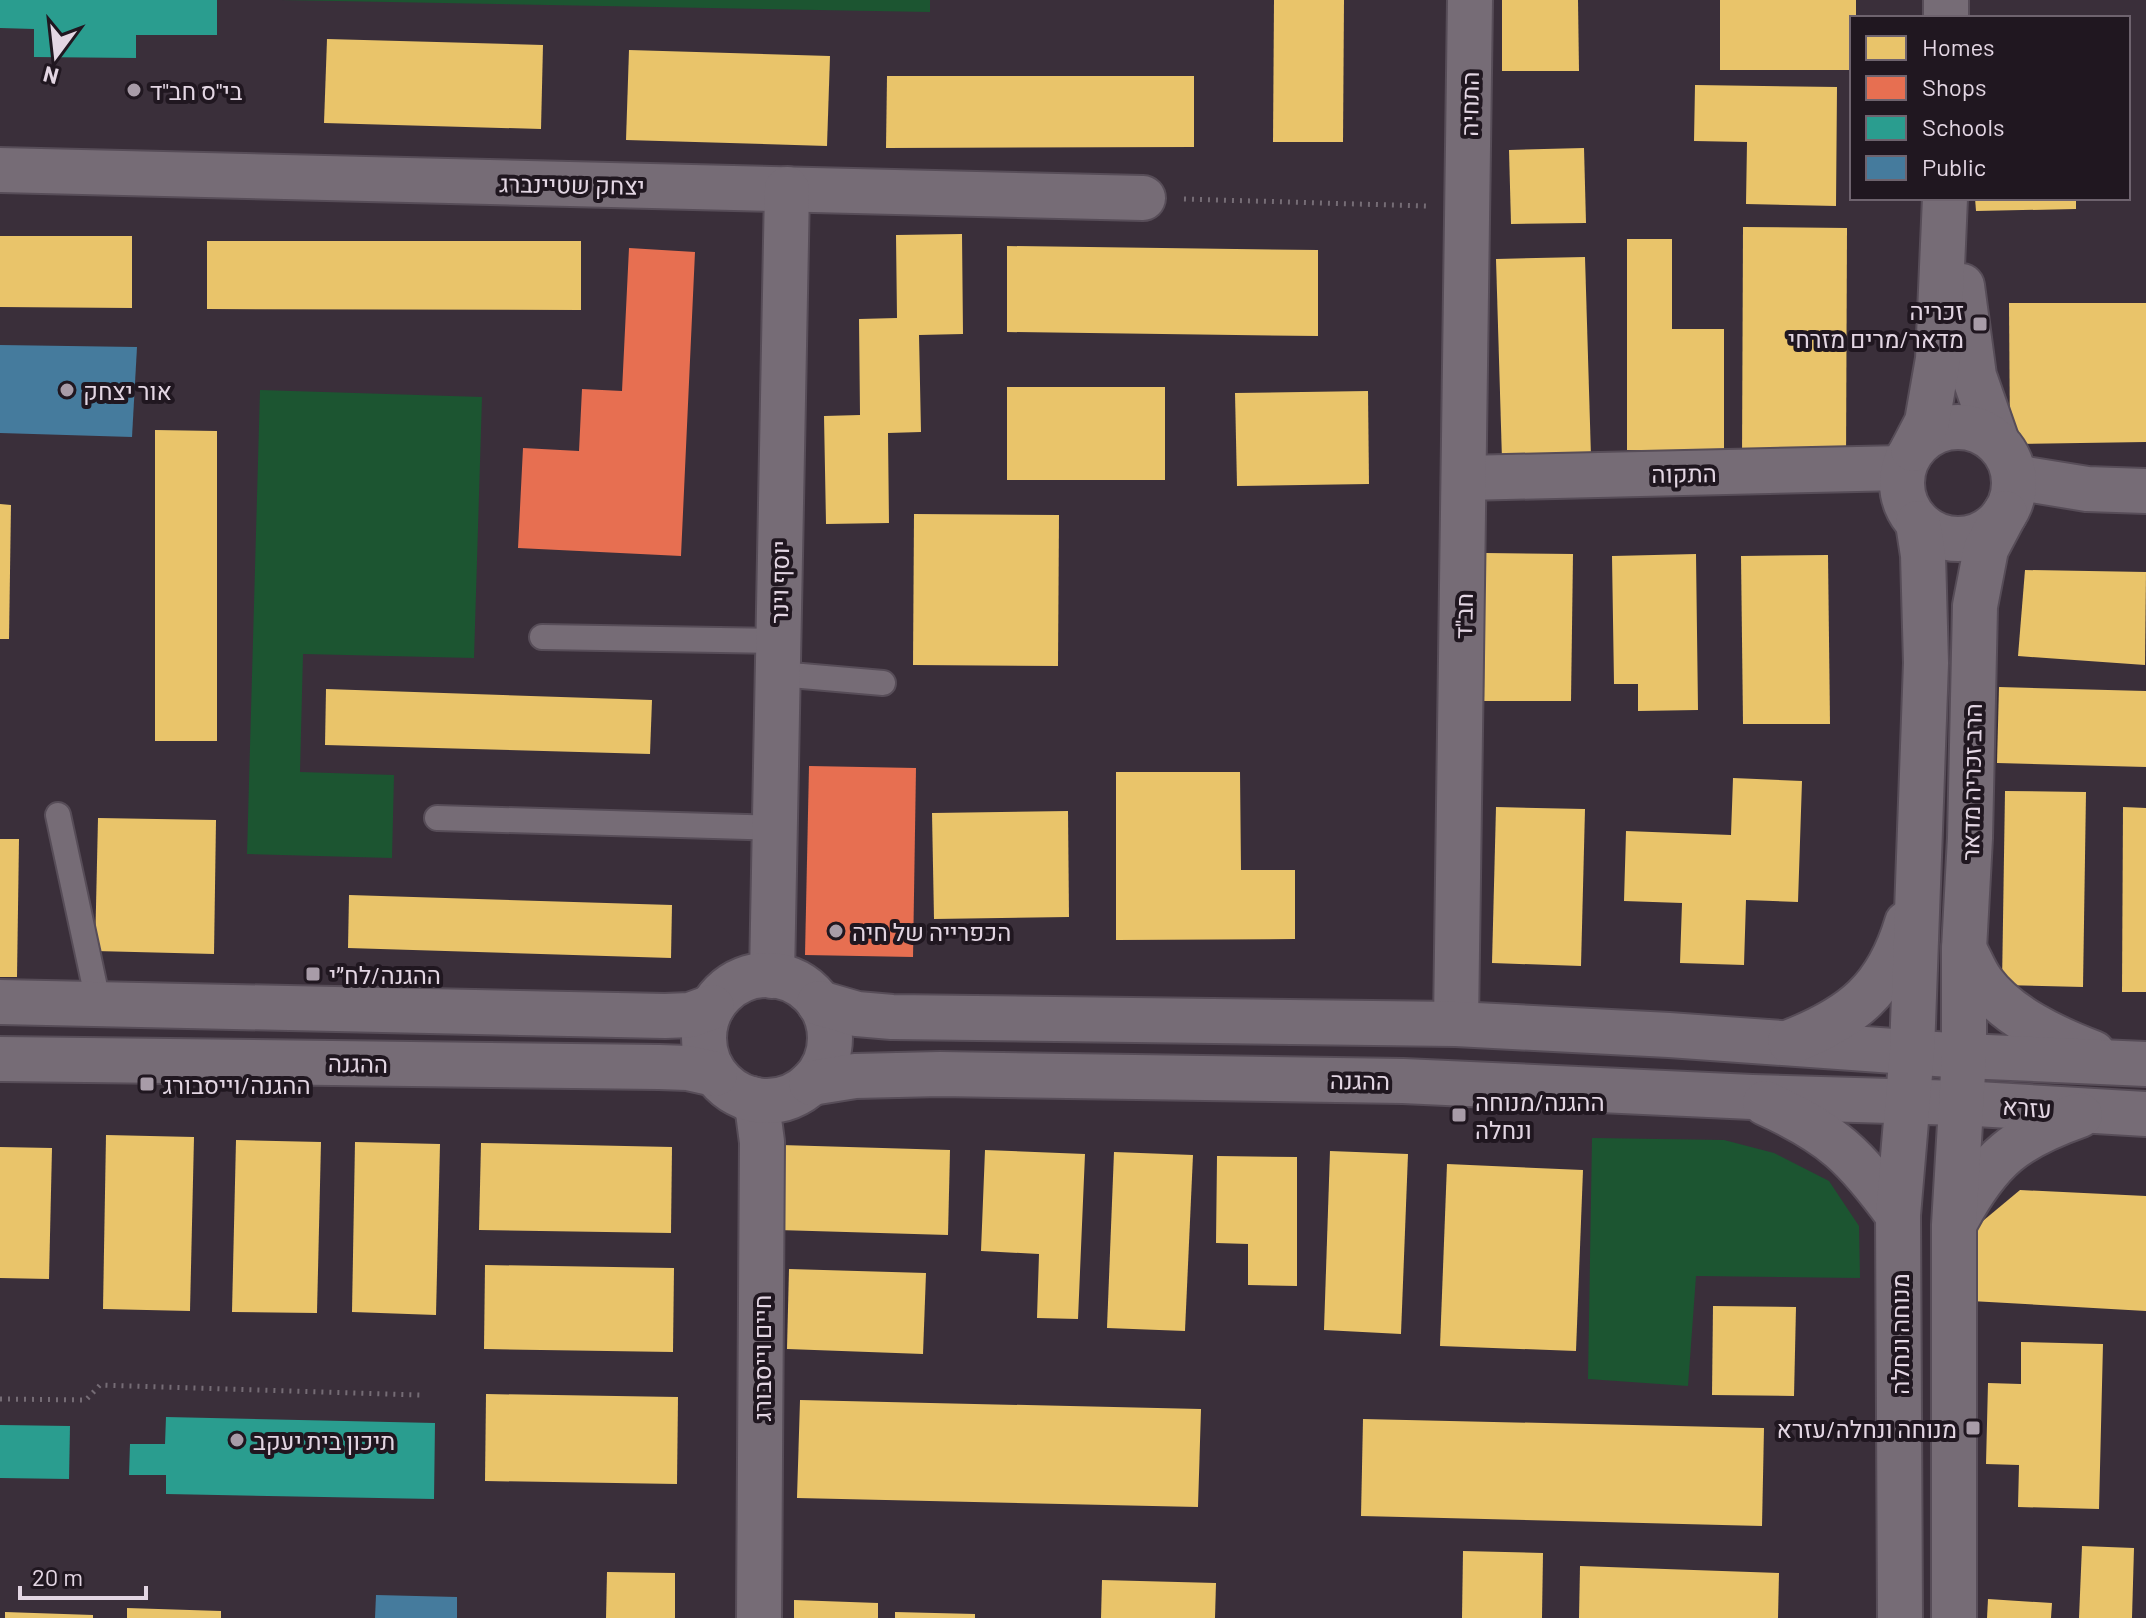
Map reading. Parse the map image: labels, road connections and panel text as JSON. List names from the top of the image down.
{
  "streets": {
    "street": [
      "התחיה",
      "יצחק שטיינברג",
      "התקוה",
      "יוסף וינר",
      "חב\"ד",
      "הרב זכריה מדאר",
      "ההגנה",
      "עזרא",
      "מנוחה ונחלה",
      "חיים וייסבורג"
    ]
  },
  "crossings": [
    ["התחיה", "חב\"ד"],
    ["יצחק שטיינברג", "יוסף וינר"],
    ["התקוה", "חב\"ד"],
    ["התקוה", "הרב זכריה מדאר"],
    ["יוסף וינר", "ההגנה"],
    ["יוסף וינר", "חיים וייסבורג"],
    ["הרב זכריה מדאר", "עזרא"],
    ["הרב זכריה מדאר", "מנוחה ונחלה"],
    ["ההגנה", "עזרא"],
    ["ההגנה", "מנוחה ונחלה"],
    ["ההגנה", "חיים וייסבורג"],
    ["עזרא", "מנוחה ונחלה"]
  ],
  "places": {
    "other": [
      "בי\"ס חב\"ד",
      "אור יצחק",
      "הכפרייה של חיה",
      "תיכון בית יעקב"
    ],
    "transit": [
      "זכריה מדאר/מרים מזרחי",
      "ההגנה/לח״י",
      "ההגנה/וייסבורג",
      "ההגנה/מנוחה ונחלה",
      "מנוחה ונחלה/עזרא"
    ]
  },
  "legend": [
    "Homes",
    "Shops",
    "Schools",
    "Public"
  ],
  "scale_bar": "20 m",
  "north": "bottom"
}
